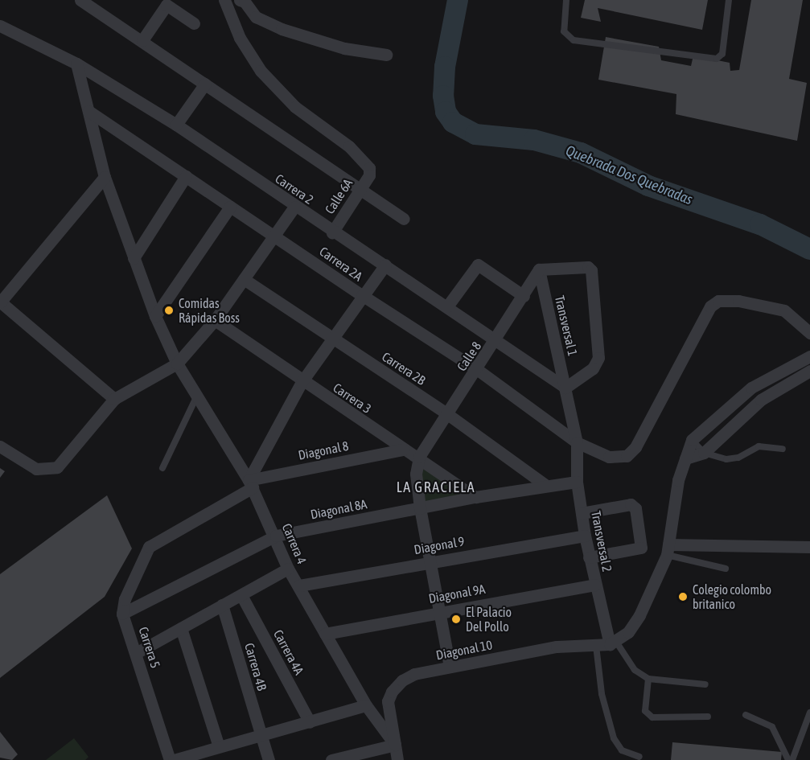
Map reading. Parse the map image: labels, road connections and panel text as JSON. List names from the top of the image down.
{
  "streets": {
    "street": [
      "Carrera 2",
      "Calle 6A",
      "Carrera 2A",
      "Transversal 1",
      "Calle 8",
      "Carrera 2B",
      "Carrera 3",
      "Diagonal 8",
      "Diagonal 8A",
      "Transversal 2",
      "Carrera 4",
      "Diagonal 9",
      "Diagonal 9A",
      "Carrera 5",
      "Diagonal 10",
      "Carrera 4A",
      "Carrera 4B"
    ]
  },
  "crossings": [
    ["Carrera 2", "Calle 6A"],
    ["Carrera 2", "Transversal 1"],
    ["Carrera 2", "Calle 8"],
    ["Carrera 2", "Carrera 4"],
    ["Carrera 2A", "Transversal 1"],
    ["Carrera 2A", "Calle 8"],
    ["Carrera 2A", "Transversal 2"],
    ["Carrera 2A", "Carrera 4"],
    ["Transversal 1", "Calle 8"],
    ["Transversal 1", "Transversal 2"],
    ["Calle 8", "Carrera 2B"],
    ["Calle 8", "Carrera 3"],
    ["Carrera 2B", "Diagonal 8A"],
    ["Carrera 3", "Diagonal 8"],
    ["Carrera 3", "Diagonal 8A"],
    ["Diagonal 8", "Diagonal 8A"],
    ["Diagonal 8", "Carrera 4"],
    ["Diagonal 8", "Carrera 5"],
    ["Diagonal 8A", "Transversal 2"],
    ["Diagonal 8A", "Carrera 4"],
    ["Diagonal 8A", "Carrera 5"],
    ["Transversal 2", "Diagonal 9"],
    ["Transversal 2", "Diagonal 9A"],
    ["Transversal 2", "Diagonal 10"],
    ["Carrera 4", "Diagonal 9"],
    ["Carrera 4", "Diagonal 9A"],
    ["Carrera 4", "Diagonal 10"]
  ],
  "districts": ["LA GRACIELA"],
  "water": ["Quebrada Dos Quebradas"],
  "places": ["Comidas Rápidas Boss", "Colegio colombo britanico", "El Palacio Del Pollo"]
}
